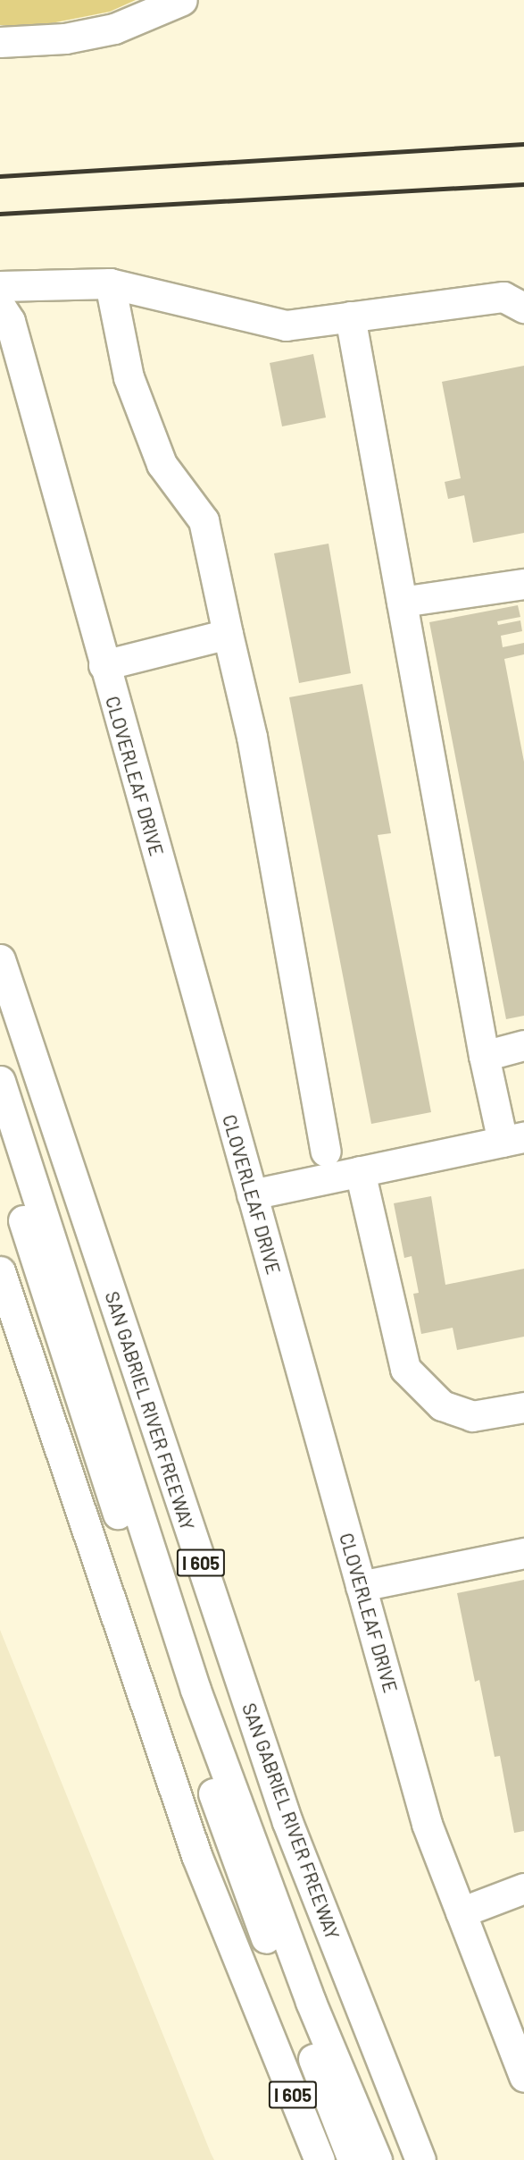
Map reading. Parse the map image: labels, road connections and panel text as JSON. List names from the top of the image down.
{
  "streets": {
    "main road": ["CLOVERLEAF DRIVE", "SAN GABRIEL RIVER FREEWAY", "I 605"]
  }
}
